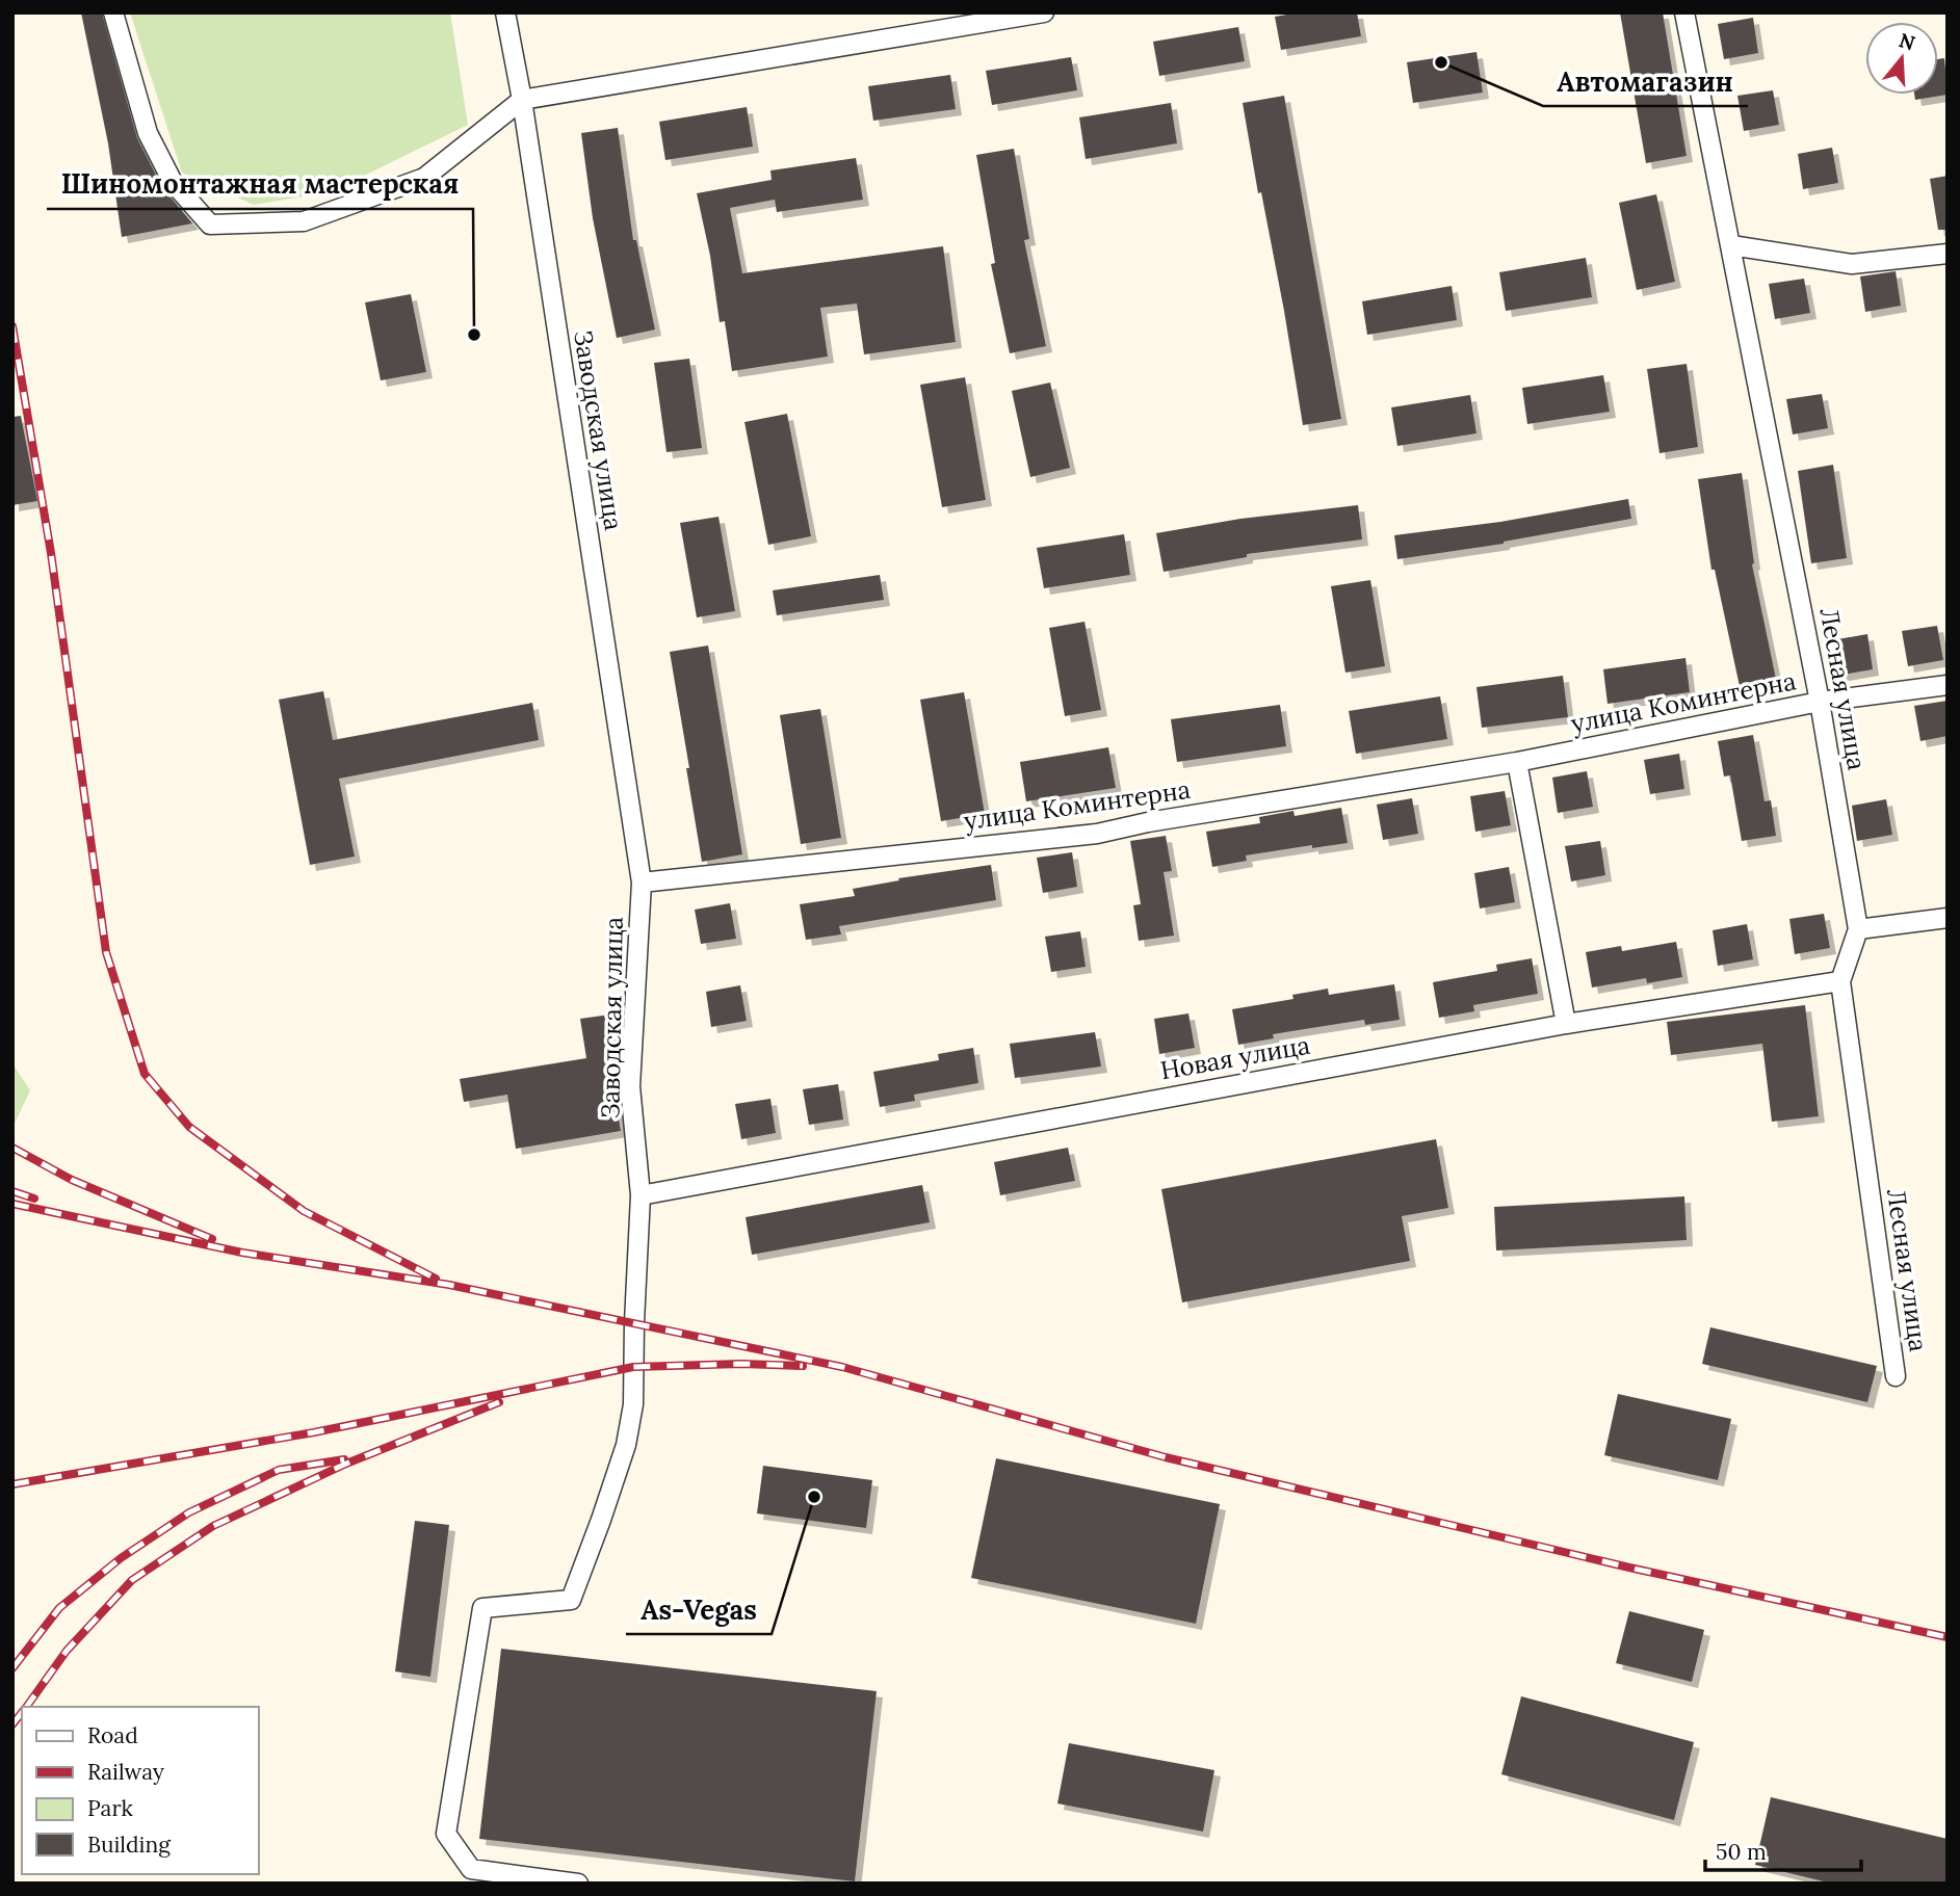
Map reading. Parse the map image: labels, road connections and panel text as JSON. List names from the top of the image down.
{
  "streets": {
    "street": [
      "Заводская улица",
      "Лесная улица",
      "улица Коминтерна",
      "Новая улица"
    ]
  },
  "crossings": [
    ["Заводская улица", "улица Коминтерна"],
    ["Заводская улица", "Новая улица"],
    ["Лесная улица", "улица Коминтерна"],
    ["Лесная улица", "Новая улица"]
  ],
  "places": ["Автомагазин", "Шиномонтажная мастерская", "As-Vegas"],
  "legend": [
    "Road",
    "Railway",
    "Park",
    "Building"
  ],
  "scale_bar": "50 m",
  "north": "top"
}
